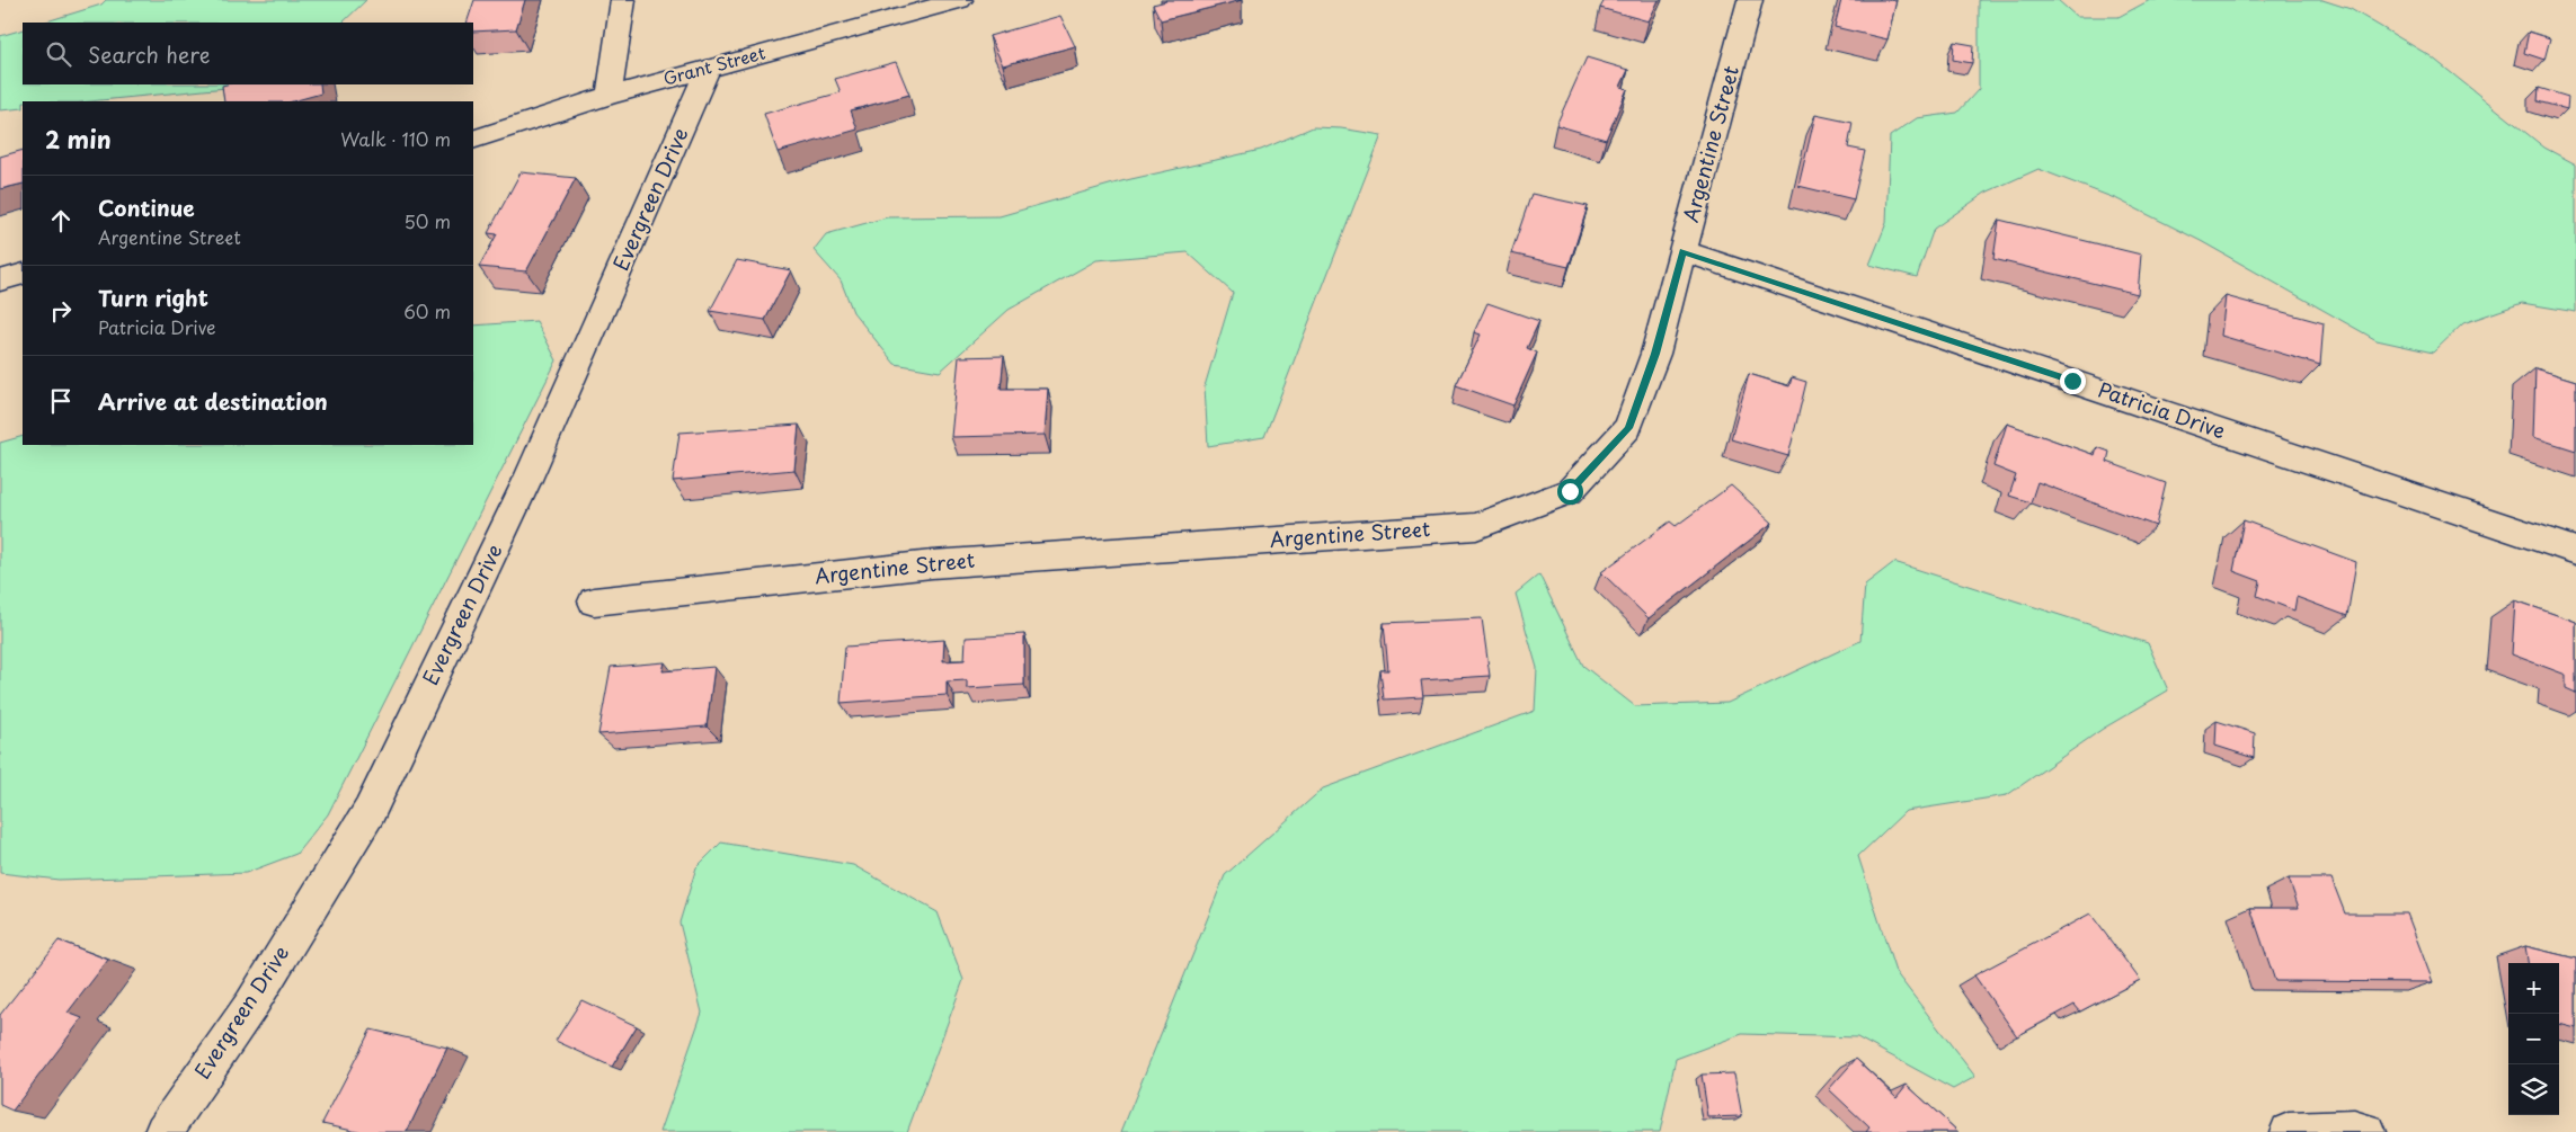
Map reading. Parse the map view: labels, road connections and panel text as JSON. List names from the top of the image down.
{
  "streets": {
    "street": [
      "Grant Street",
      "Argentine Street",
      "Evergreen Drive",
      "Patricia Drive"
    ]
  },
  "crossings": [
    ["Grant Street", "Evergreen Drive"],
    ["Argentine Street", "Patricia Drive"]
  ],
  "page": {
    "search": "Search here",
    "heading": ["2 min", "Walk · 110 m"],
    "list": [
      ["Continue", "Argentine Street", "50 m"],
      ["Turn right", "Patricia Drive", "60 m"],
      "Arrive at destination"
    ],
    "map_buttons": ["+", "−"]
  }
}
